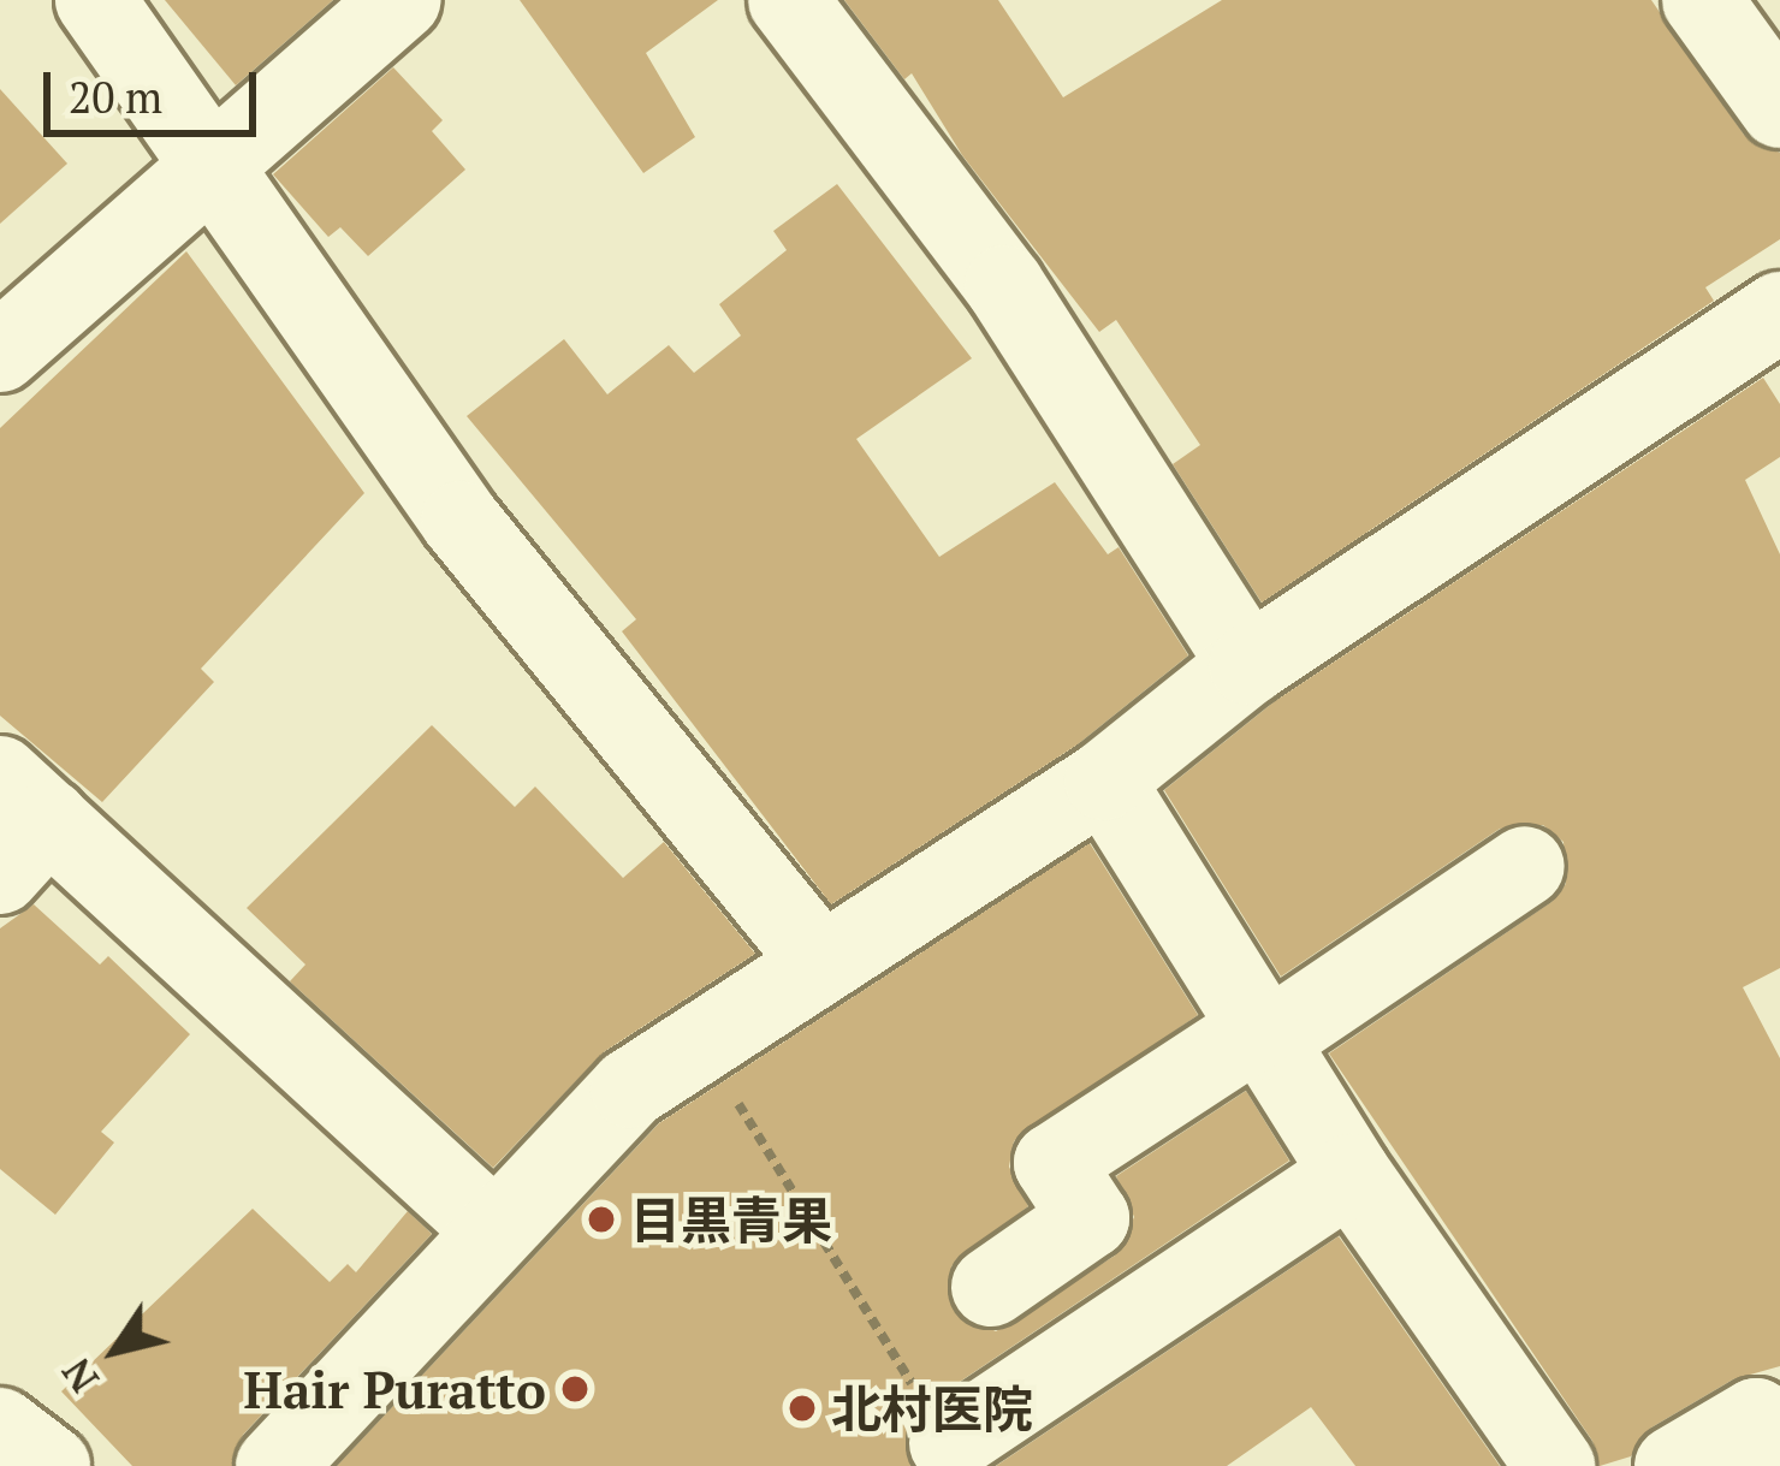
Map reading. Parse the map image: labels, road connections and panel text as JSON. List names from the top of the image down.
{
  "places": ["目黒青果", "Hair Puratto", "北村医院"],
  "scale_bar": "20 m",
  "north": "bottom left"
}
